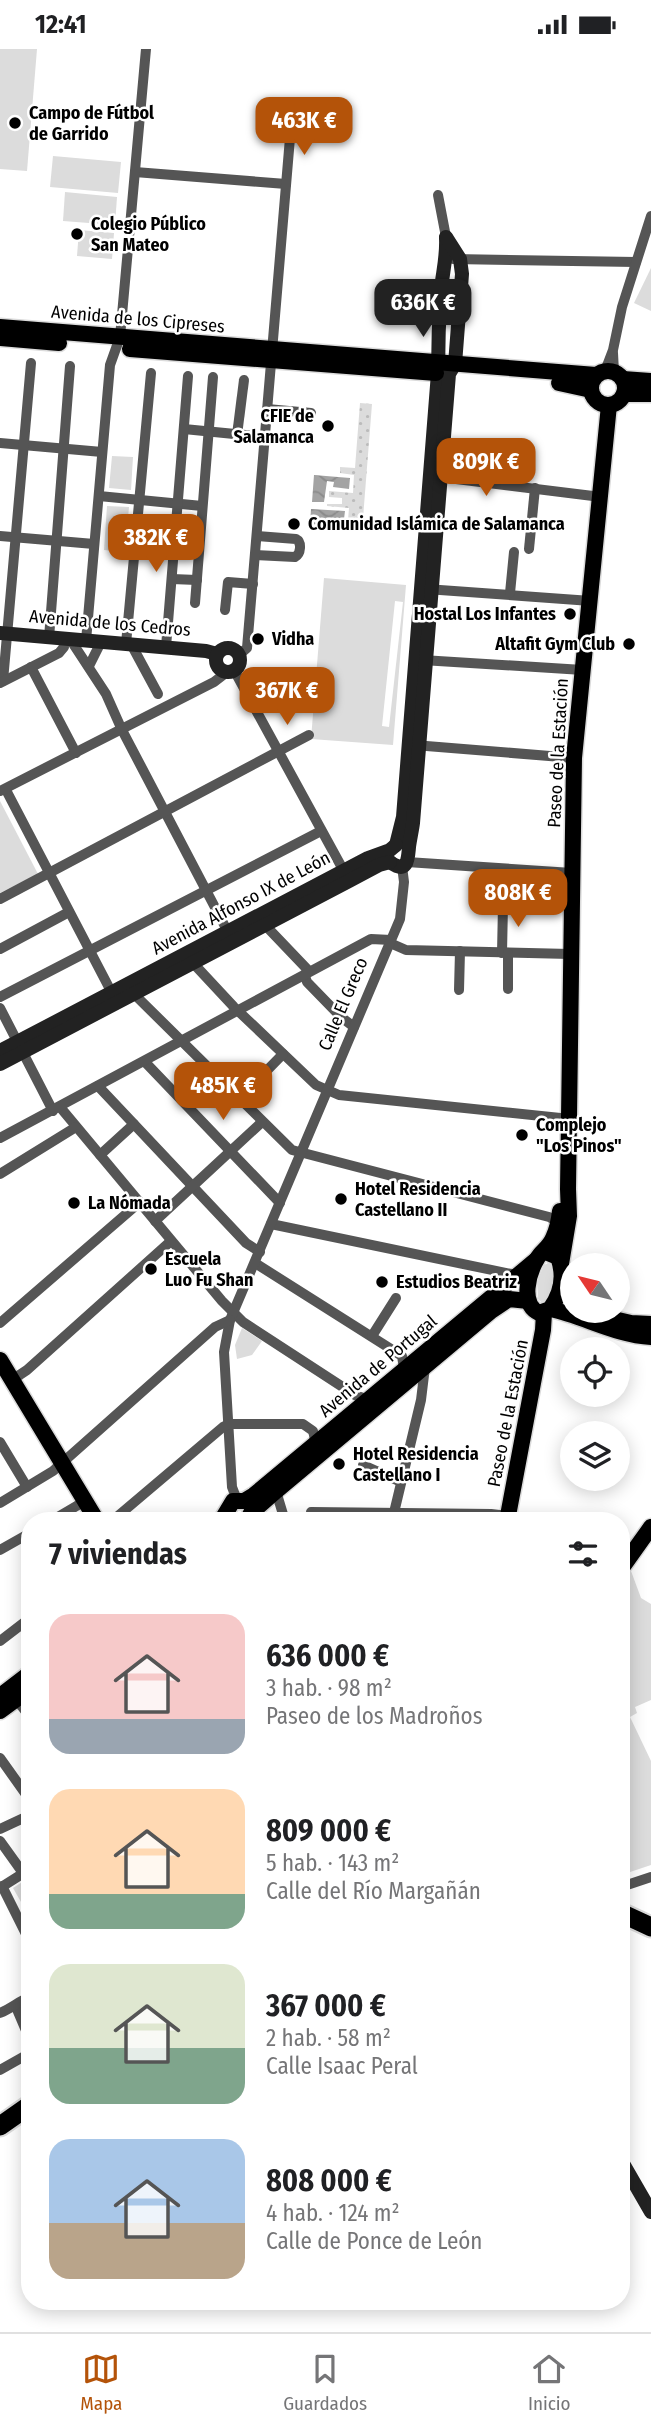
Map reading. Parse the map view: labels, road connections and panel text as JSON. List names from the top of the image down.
{
  "streets": {
    "main road": [
      "Avenida de los Cipreses",
      "Avenida de los Cedros",
      "Paseo de la Estación",
      "Avenida Alfonso IX de León",
      "Calle El Greco",
      "Avenida de Portugal"
    ]
  },
  "crossings": [
    ["Paseo de la Estación", "Avenida de Portugal"],
    ["Avenida Alfonso IX de León", "Calle El Greco"],
    ["Calle El Greco", "Avenida de Portugal"]
  ],
  "places": [
    "Campo de Fútbol de Garrido",
    "Colegio Público San Mateo",
    "CFIE de Salamanca",
    "Comunidad Islámica de Salamanca",
    "Hostal Los Infantes",
    "Vidha",
    "Altafit Gym Club",
    "Complejo \"Los Pinos\"",
    "Hotel Residencia Castellano II",
    "La Nómada",
    "Escuela Luo Fu Shan",
    "Estudios Beatriz",
    "Hotel Residencia Castellano I"
  ],
  "north": "top left",
  "page": {
    "status": "12:41",
    "price": [
      "463K €",
      "636K €",
      "809K €",
      "382K €",
      "367K €",
      "808K €",
      "485K €"
    ],
    "heading": "7 viviendas",
    "list": [
      {
        "name": "636 000 €",
        "note": "3 hab. · 98 m² · Paseo de los Madroños"
      },
      {
        "name": "809 000 €",
        "note": "5 hab. · 143 m² · Calle del Río Margañán"
      },
      {
        "name": "367 000 €",
        "note": "2 hab. · 58 m² · Calle Isaac Peral"
      },
      {
        "name": "808 000 €",
        "note": "4 hab. · 124 m² · Calle de Ponce de León"
      }
    ],
    "tabs": ["Mapa", "Guardados", "Inicio"]
  }
}
